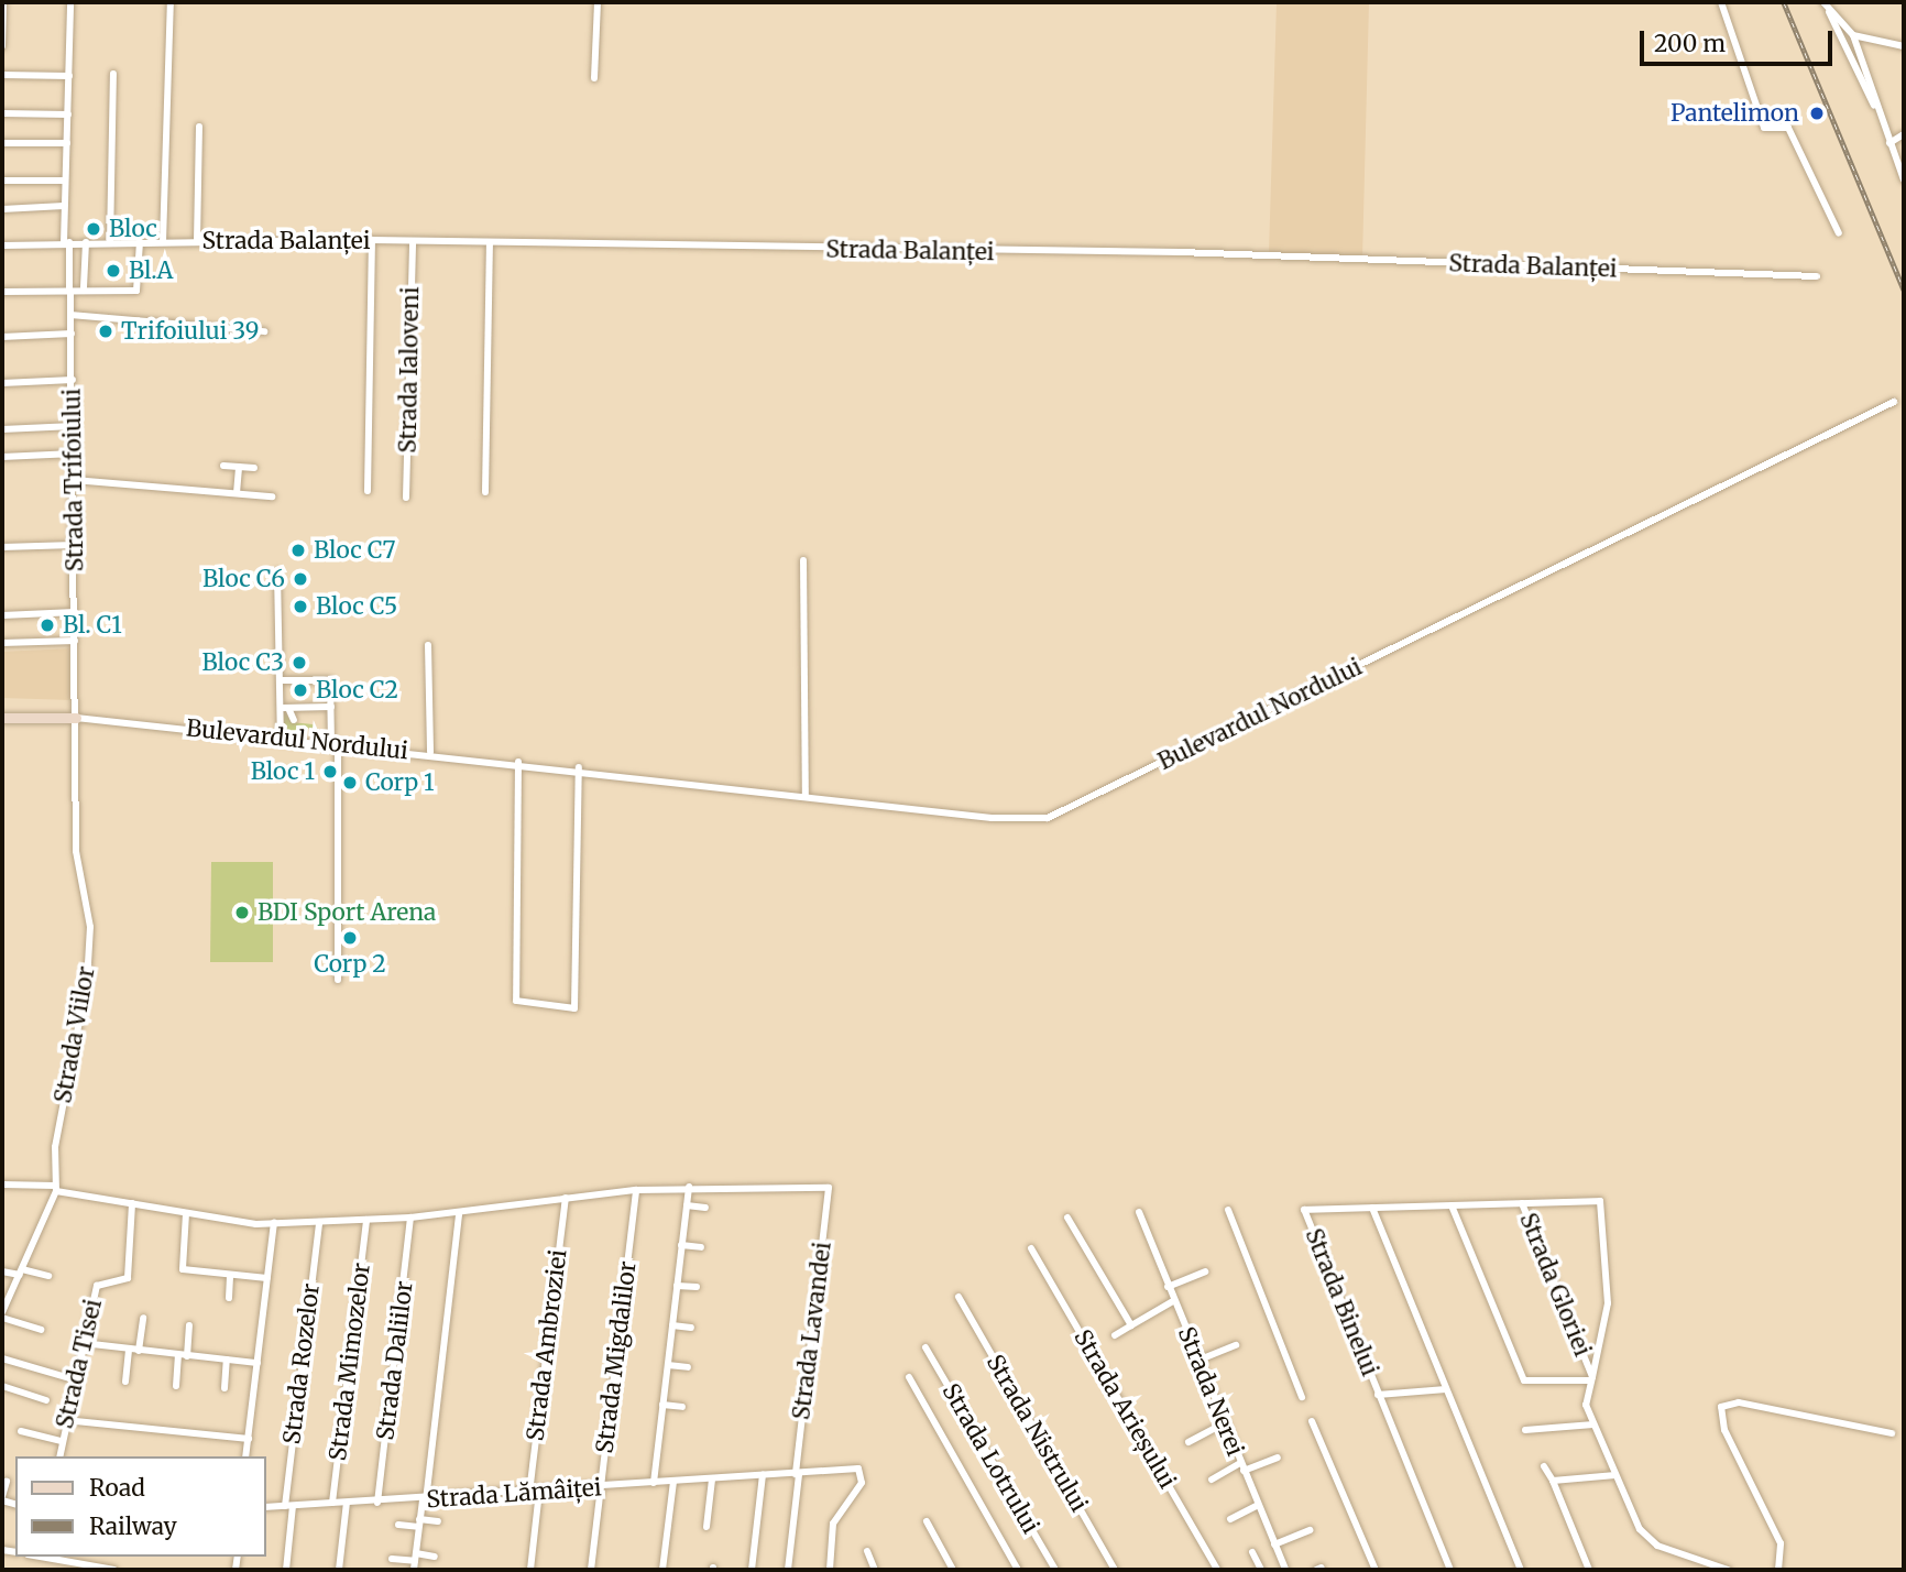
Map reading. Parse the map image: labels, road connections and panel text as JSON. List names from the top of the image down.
{
  "streets": {
    "street": [
      "Strada Balanței",
      "Strada Ialoveni",
      "Strada Trifoiului",
      "Bulevardul Nordului",
      "Strada Viilor",
      "Strada Gloriei",
      "Strada Binelui",
      "Strada Lavandei",
      "Strada Ambroziei",
      "Strada Migdalilor",
      "Strada Daliilor",
      "Strada Mimozelor",
      "Strada Tisei",
      "Strada Rozelor",
      "Strada Nerei",
      "Strada Arieșului",
      "Strada Nistrului",
      "Strada Lotrului",
      "Strada Lămâiței"
    ]
  },
  "crossings": [
    ["Strada Balanței", "Strada Ialoveni"],
    ["Strada Balanței", "Strada Trifoiului"],
    ["Strada Trifoiului", "Bulevardul Nordului"],
    ["Strada Trifoiului", "Strada Viilor"],
    ["Bulevardul Nordului", "Strada Viilor"],
    ["Strada Lavandei", "Strada Lămâiței"],
    ["Strada Ambroziei", "Strada Lămâiței"],
    ["Strada Migdalilor", "Strada Lămâiței"],
    ["Strada Daliilor", "Strada Lămâiței"],
    ["Strada Mimozelor", "Strada Lămâiței"],
    ["Strada Rozelor", "Strada Lămâiței"]
  ],
  "places": [
    "Pantelimon",
    "Bloc",
    "Bl.A",
    "Trifoiului 39",
    "Bloc C7",
    "Bloc C6",
    "Bloc C5",
    "Bl. C1",
    "Bloc C3",
    "Bloc C2",
    "Bloc 1",
    "Corp 1",
    "BDI Sport Arena",
    "Corp 2"
  ],
  "legend": ["Road", "Railway"],
  "scale_bar": "200 m"
}
